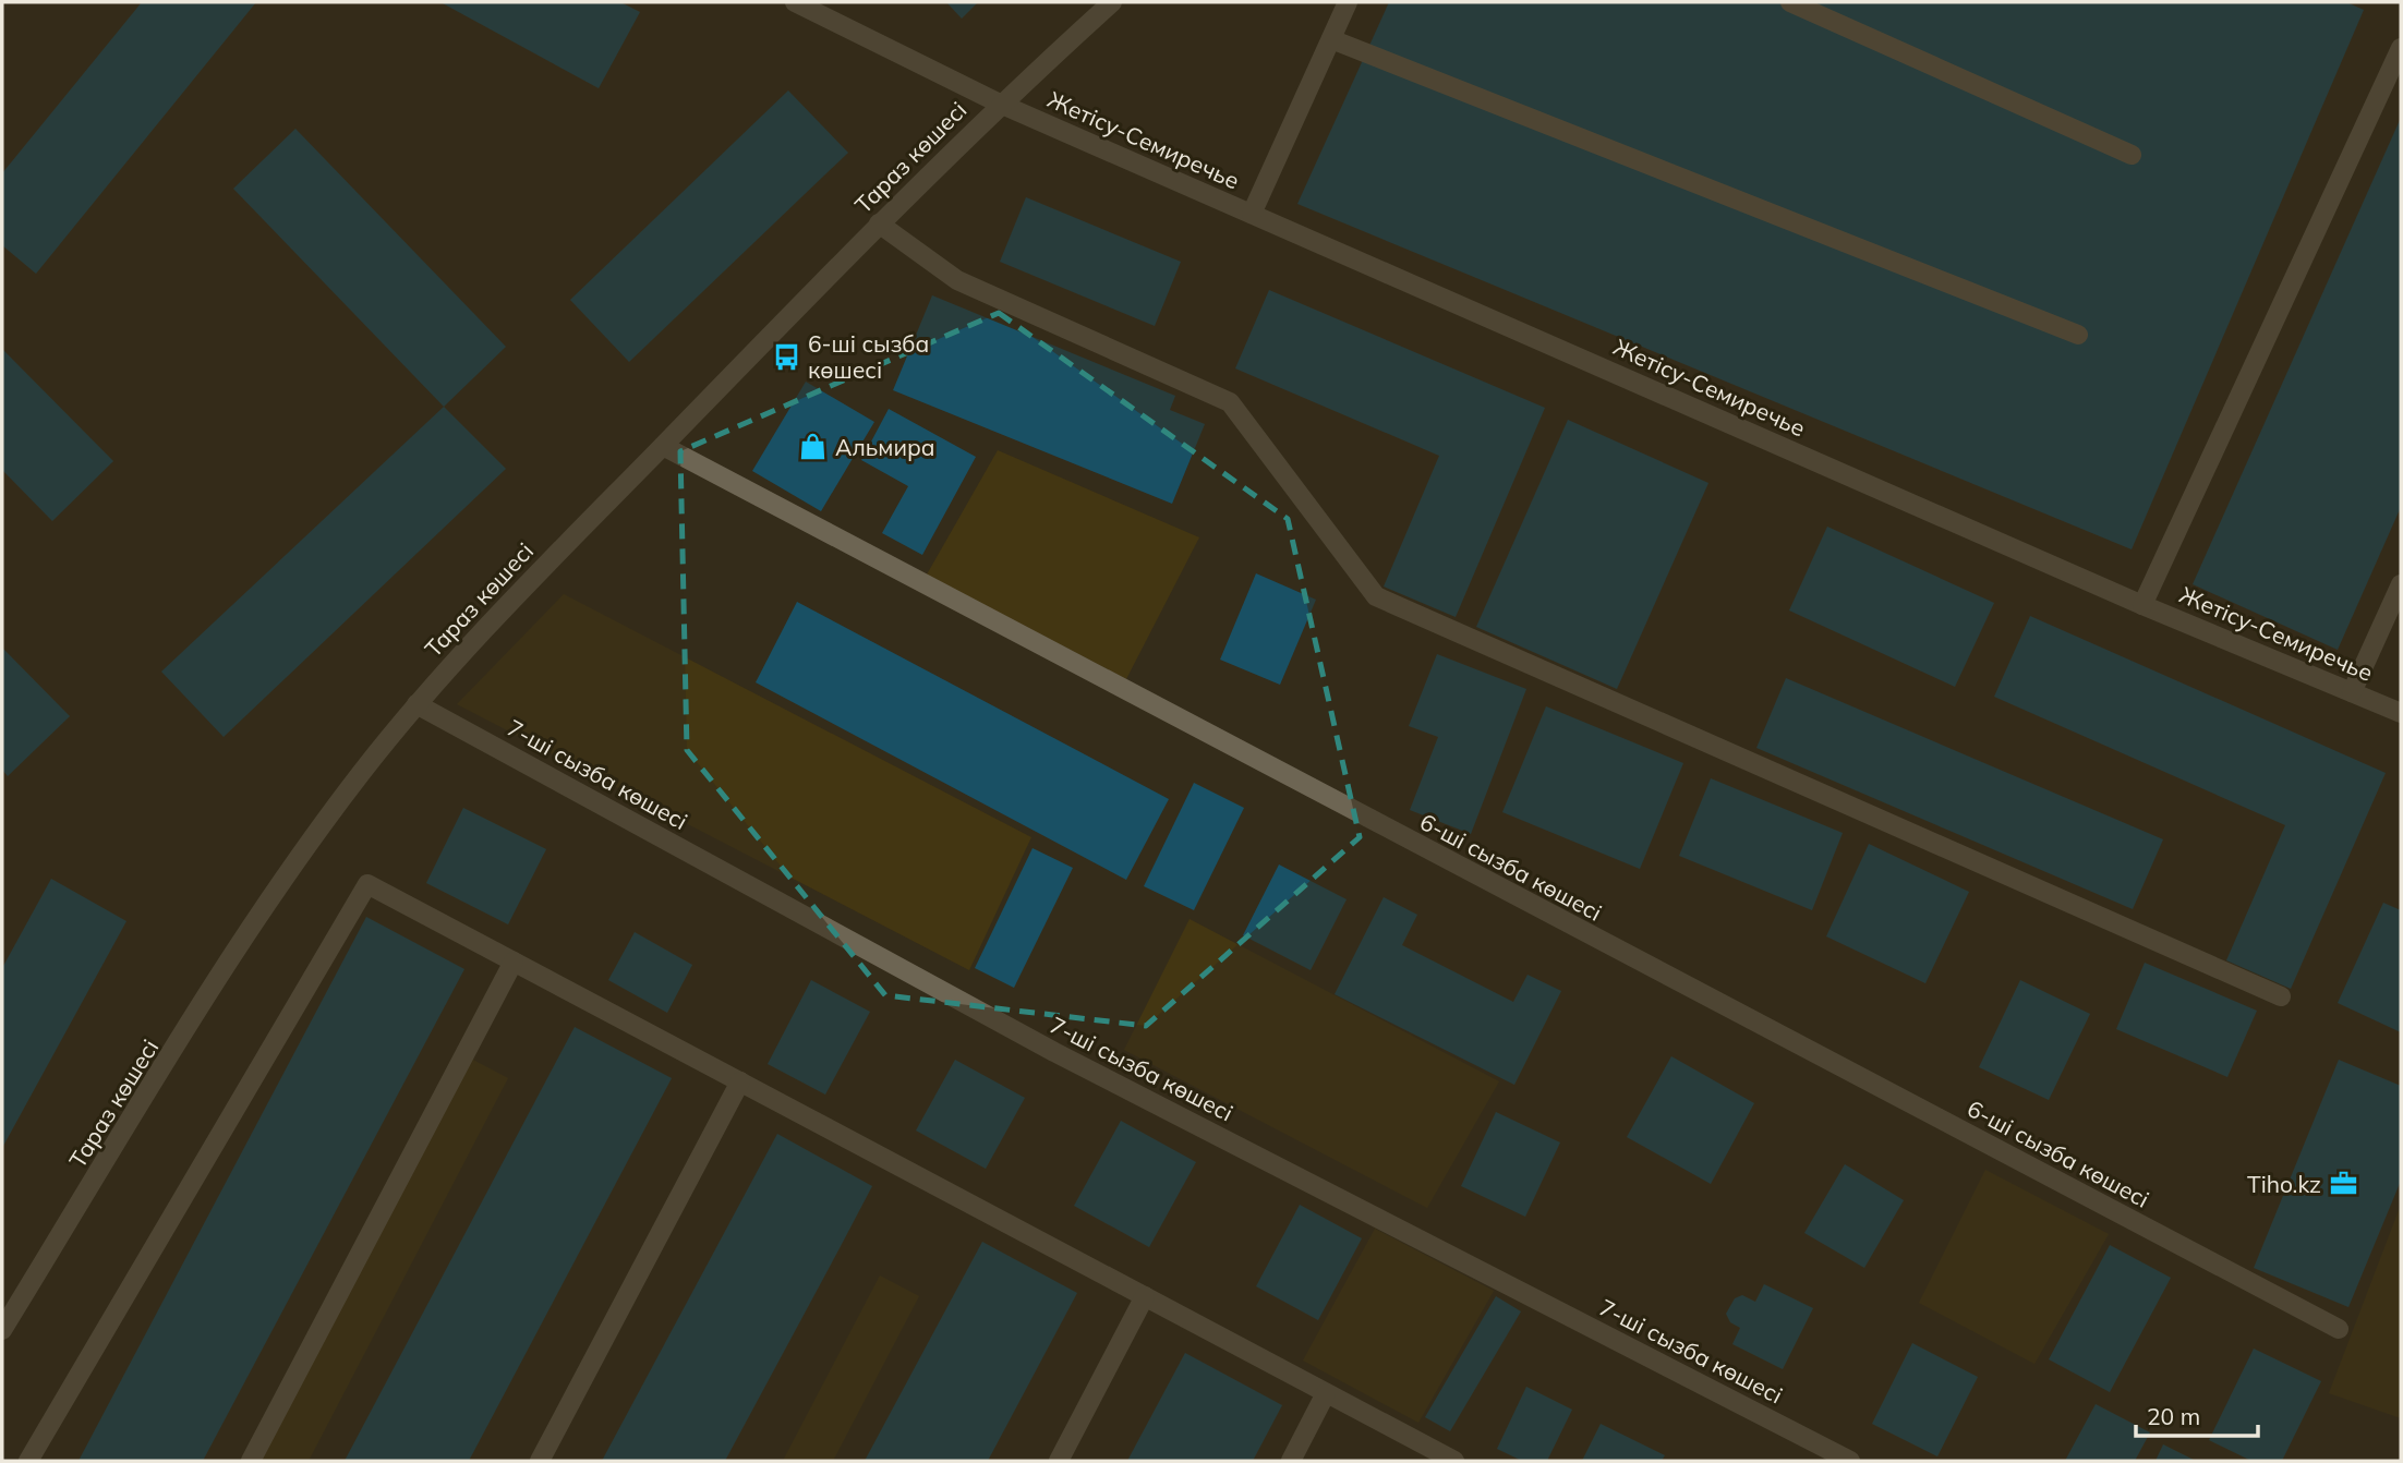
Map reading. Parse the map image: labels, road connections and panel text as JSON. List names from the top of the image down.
{
  "streets": {
    "street": [
      "Жетісу-Семиречье",
      "Тараз көшесі",
      "7-ші сызба көшесі",
      "6-ші сызба көшесі"
    ]
  },
  "crossings": [
    ["Жетісу-Семиречье", "Тараз көшесі"],
    ["Тараз көшесі", "7-ші сызба көшесі"],
    ["Тараз көшесі", "6-ші сызба көшесі"]
  ],
  "places": {
    "bus stop": ["6-ші сызба көшесі"],
    "shop": ["Альмира"],
    "office": ["Tiho.kz"]
  },
  "scale_bar": "20 m"
}
